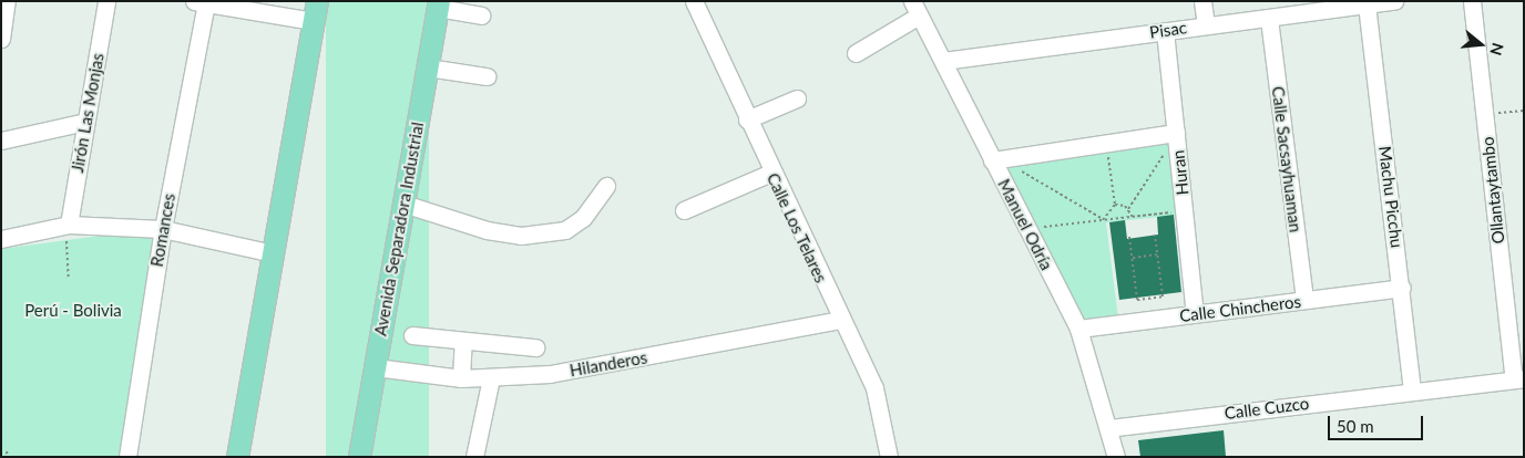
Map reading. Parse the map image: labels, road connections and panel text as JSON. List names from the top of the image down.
{
  "streets": {
    "main road": ["Avenida Separadora Industrial"],
    "street": [
      "Pisac",
      "Jirón Las Monjas",
      "Calle Sacsayhuaman",
      "Huran",
      "Ollantaytambo",
      "Machu Picchu",
      "Manuel Odría",
      "Calle Los Telares",
      "Romances",
      "Calle Chincheros",
      "Hilanderos",
      "Calle Cuzco"
    ]
  },
  "crossings": [
    ["Pisac", "Calle Sacsayhuaman"],
    ["Pisac", "Huran"],
    ["Pisac", "Machu Picchu"],
    ["Pisac", "Manuel Odría"],
    ["Calle Sacsayhuaman", "Calle Chincheros"],
    ["Huran", "Calle Chincheros"],
    ["Ollantaytambo", "Calle Cuzco"],
    ["Machu Picchu", "Calle Chincheros"],
    ["Machu Picchu", "Calle Cuzco"],
    ["Manuel Odría", "Calle Chincheros"],
    ["Manuel Odría", "Calle Cuzco"],
    ["Calle Los Telares", "Hilanderos"],
    ["Avenida Separadora Industrial", "Hilanderos"]
  ],
  "parks": ["Perú - Bolivia"],
  "scale_bar": "50 m",
  "north": "right"
}
